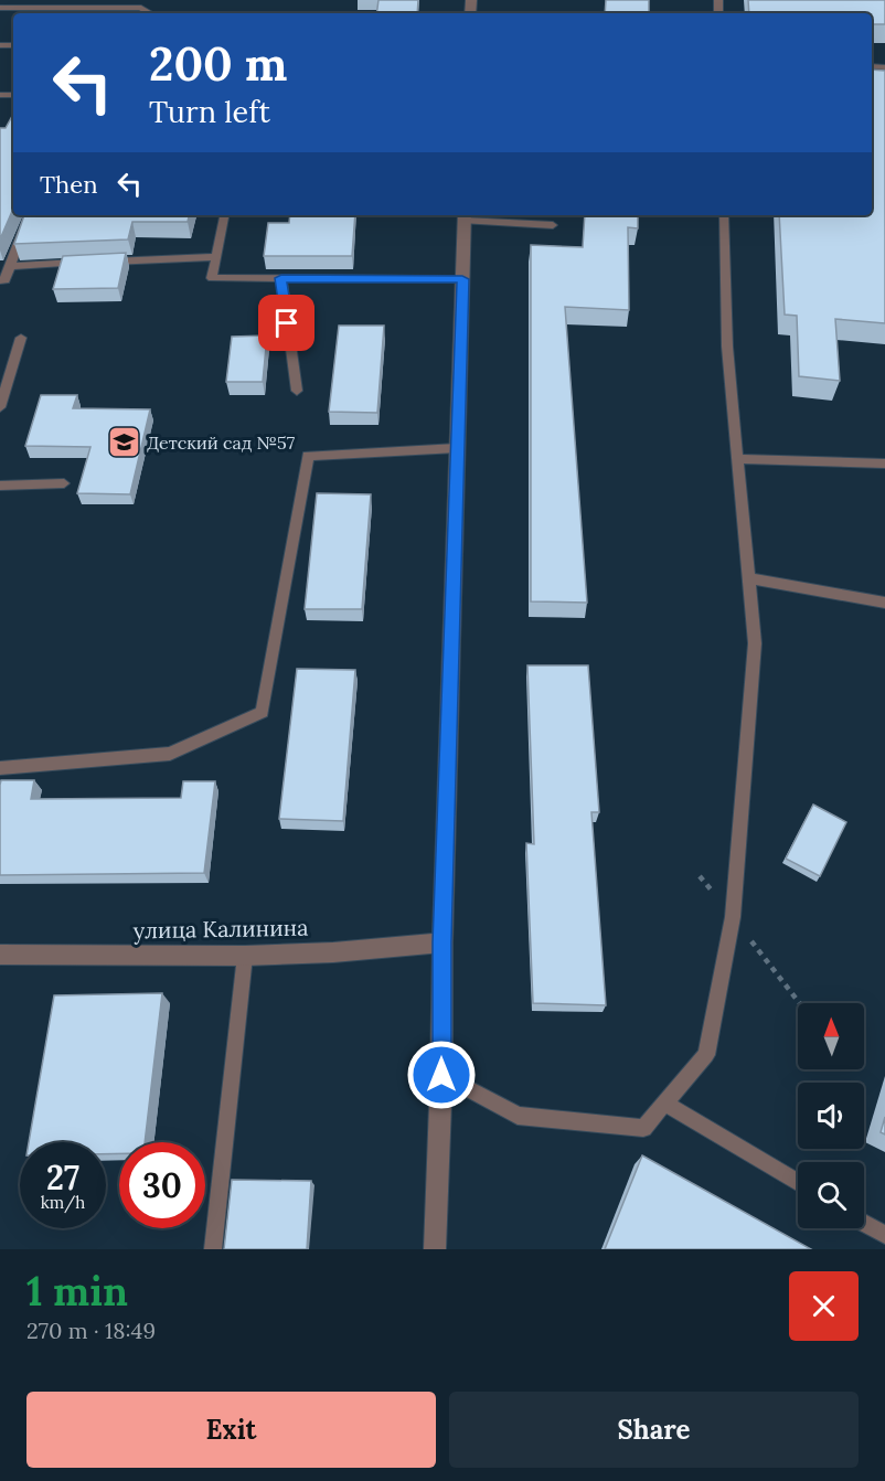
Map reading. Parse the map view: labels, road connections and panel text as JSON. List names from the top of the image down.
{
  "streets": {
    "street": ["улица Калинина"]
  },
  "places": {
    "school or university": ["Детский сад №57"]
  },
  "north": "top",
  "page": {
    "turn": ["200 m", "Turn left"],
    "then": "Then",
    "speed": "27 km/h",
    "limit": "30",
    "heading": ["1 min", "270 m · 18:49"],
    "buttons": ["Exit", "Share"]
  }
}
